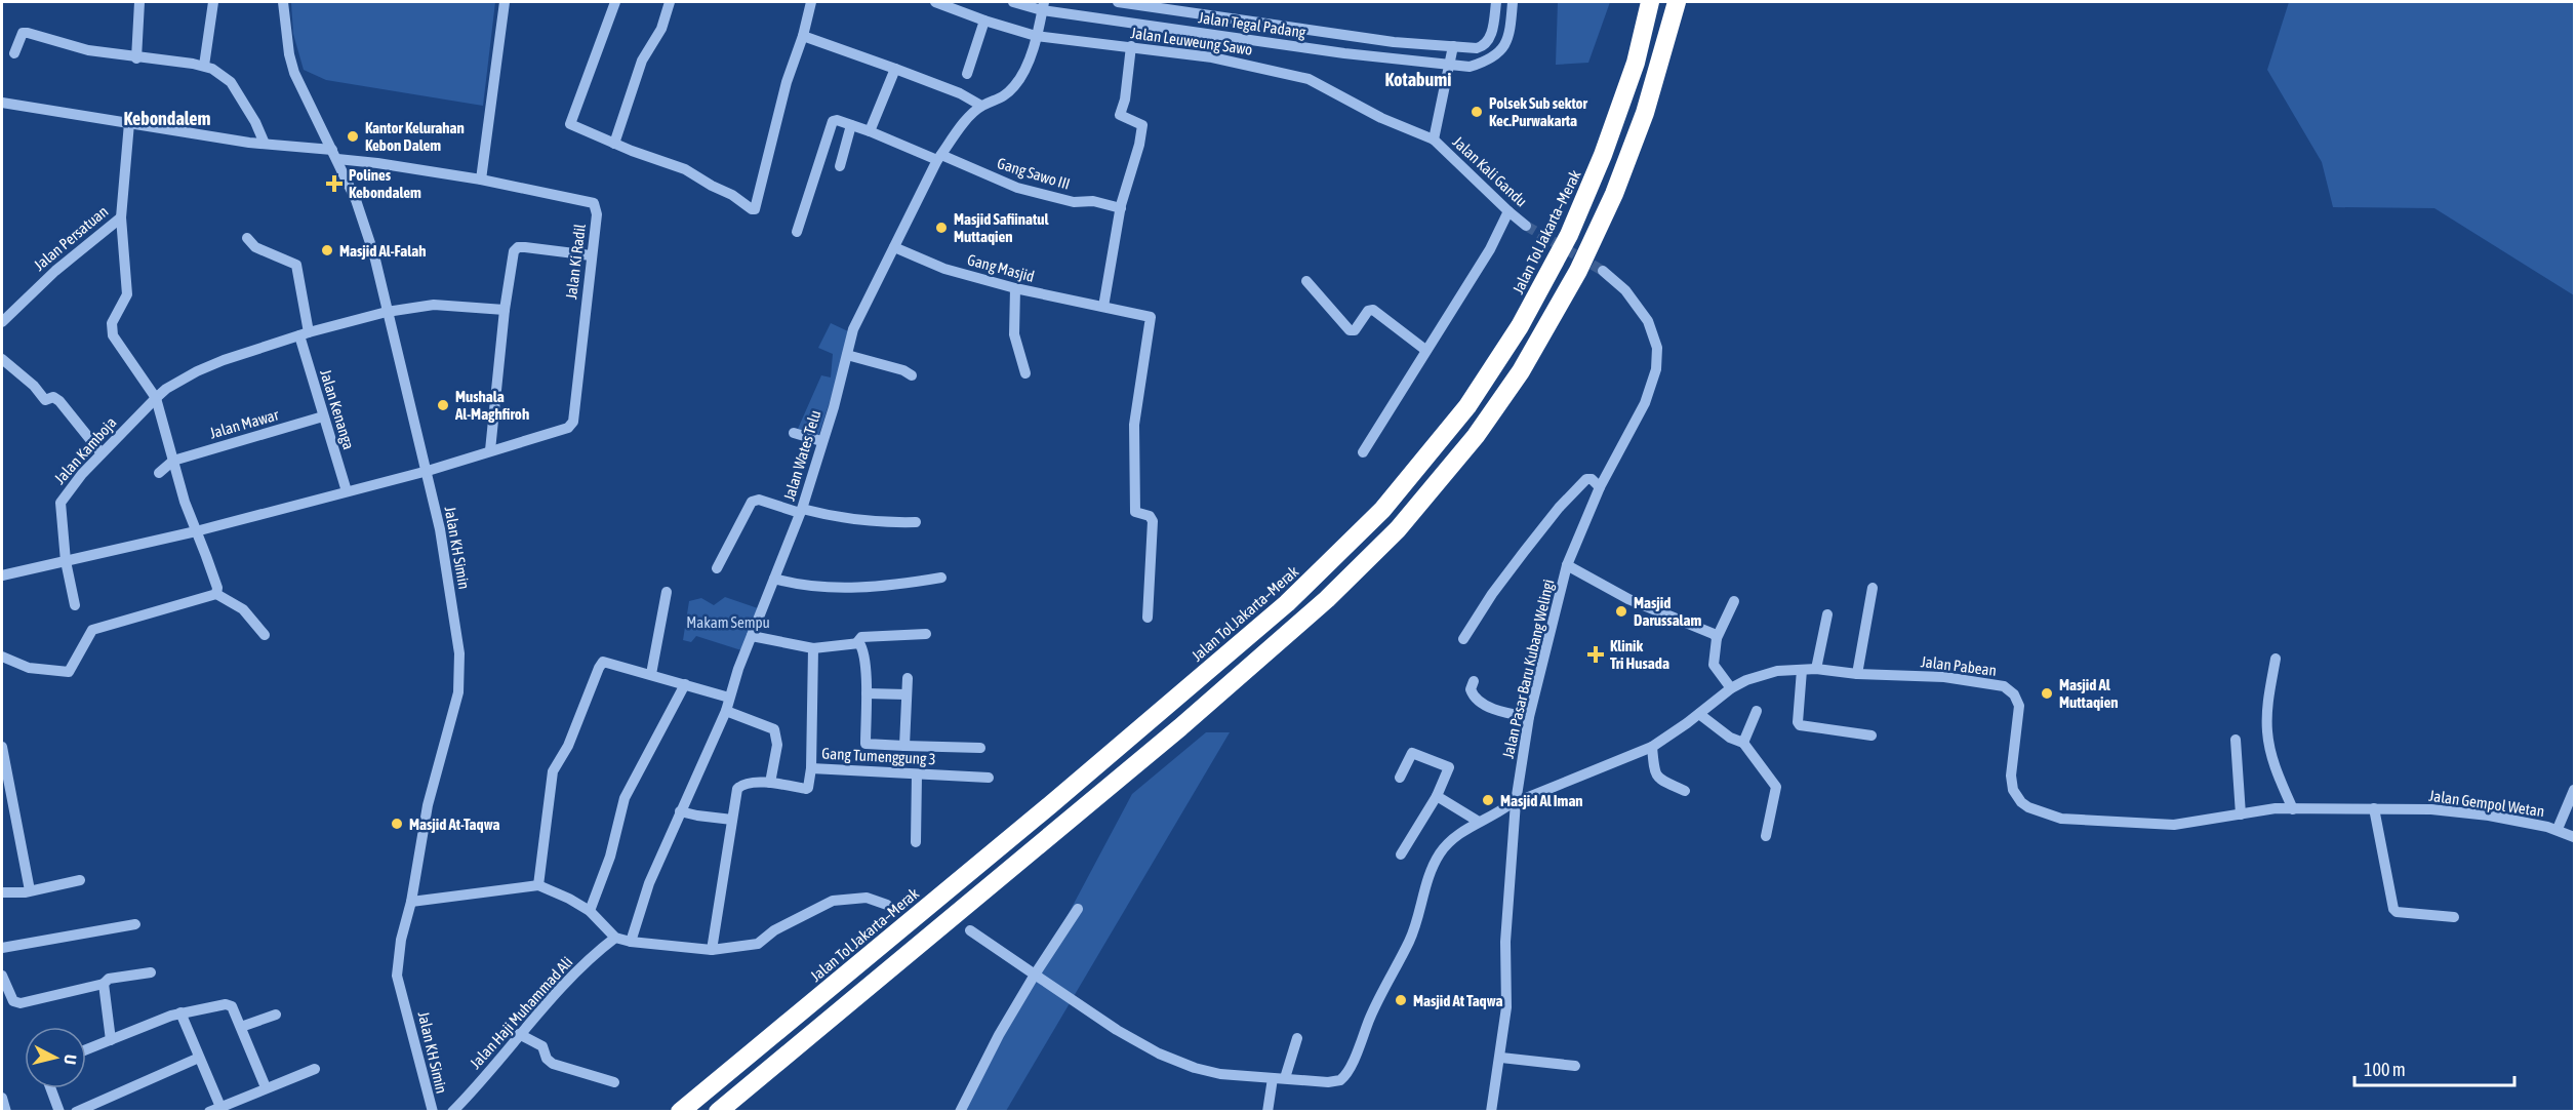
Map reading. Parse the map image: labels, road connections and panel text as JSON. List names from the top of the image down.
{
  "streets": {
    "highway": ["Jalan Tol Jakarta–Merak"],
    "street": [
      "Jalan Tegal Padang",
      "Jalan Leuweung Sawo",
      "Jalan Kali Gandu",
      "Gang Sawo III",
      "Jalan Persatuan",
      "Jalan Ki Radil",
      "Gang Masjid",
      "Jalan Kenanga",
      "Jalan Mawar",
      "Jalan Kamboja",
      "Jalan Wates Telu",
      "Jalan KH Simin",
      "Jalan Pabean",
      "Jalan Pasar Baru Kubang Welingi",
      "Gang Tumenggung 3",
      "Jalan Gempol Wetan",
      "Jalan Haji Muhammad Ali"
    ]
  },
  "crossings": [
    ["Jalan Tegal Padang", "Jalan Wates Telu"],
    ["Jalan Leuweung Sawo", "Jalan Kali Gandu"],
    ["Jalan Leuweung Sawo", "Jalan Wates Telu"],
    ["Gang Sawo III", "Jalan Wates Telu"],
    ["Jalan Persatuan", "Jalan Ki Radil"],
    ["Jalan Ki Radil", "Jalan KH Simin"],
    ["Gang Masjid", "Jalan Wates Telu"],
    ["Jalan Kenanga", "Jalan Mawar"],
    ["Jalan Kenanga", "Jalan Kamboja"],
    ["Jalan Kamboja", "Jalan KH Simin"],
    ["Jalan Pabean", "Jalan Pasar Baru Kubang Welingi"],
    ["Jalan Pabean", "Jalan Gempol Wetan"]
  ],
  "districts": ["Kotabumi", "Kebondalem"],
  "parks": ["Makam Sempu"],
  "places": {
    "other": [
      "Polsek Sub sektor Kec.Purwakarta",
      "Kantor Kelurahan Kebon Dalem",
      "Masjid Safiinatul Muttaqien",
      "Masjid Al-Falah",
      "Mushala Al-Maghfiroh",
      "Masjid Darussalam",
      "Masjid Al Muttaqien",
      "Masjid Al Iman",
      "Masjid At-Taqwa",
      "Masjid At Taqwa"
    ],
    "health": ["Polines Kebondalem", "Klinik Tri Husada"]
  },
  "scale_bar": "100 m",
  "north": "right"
}
